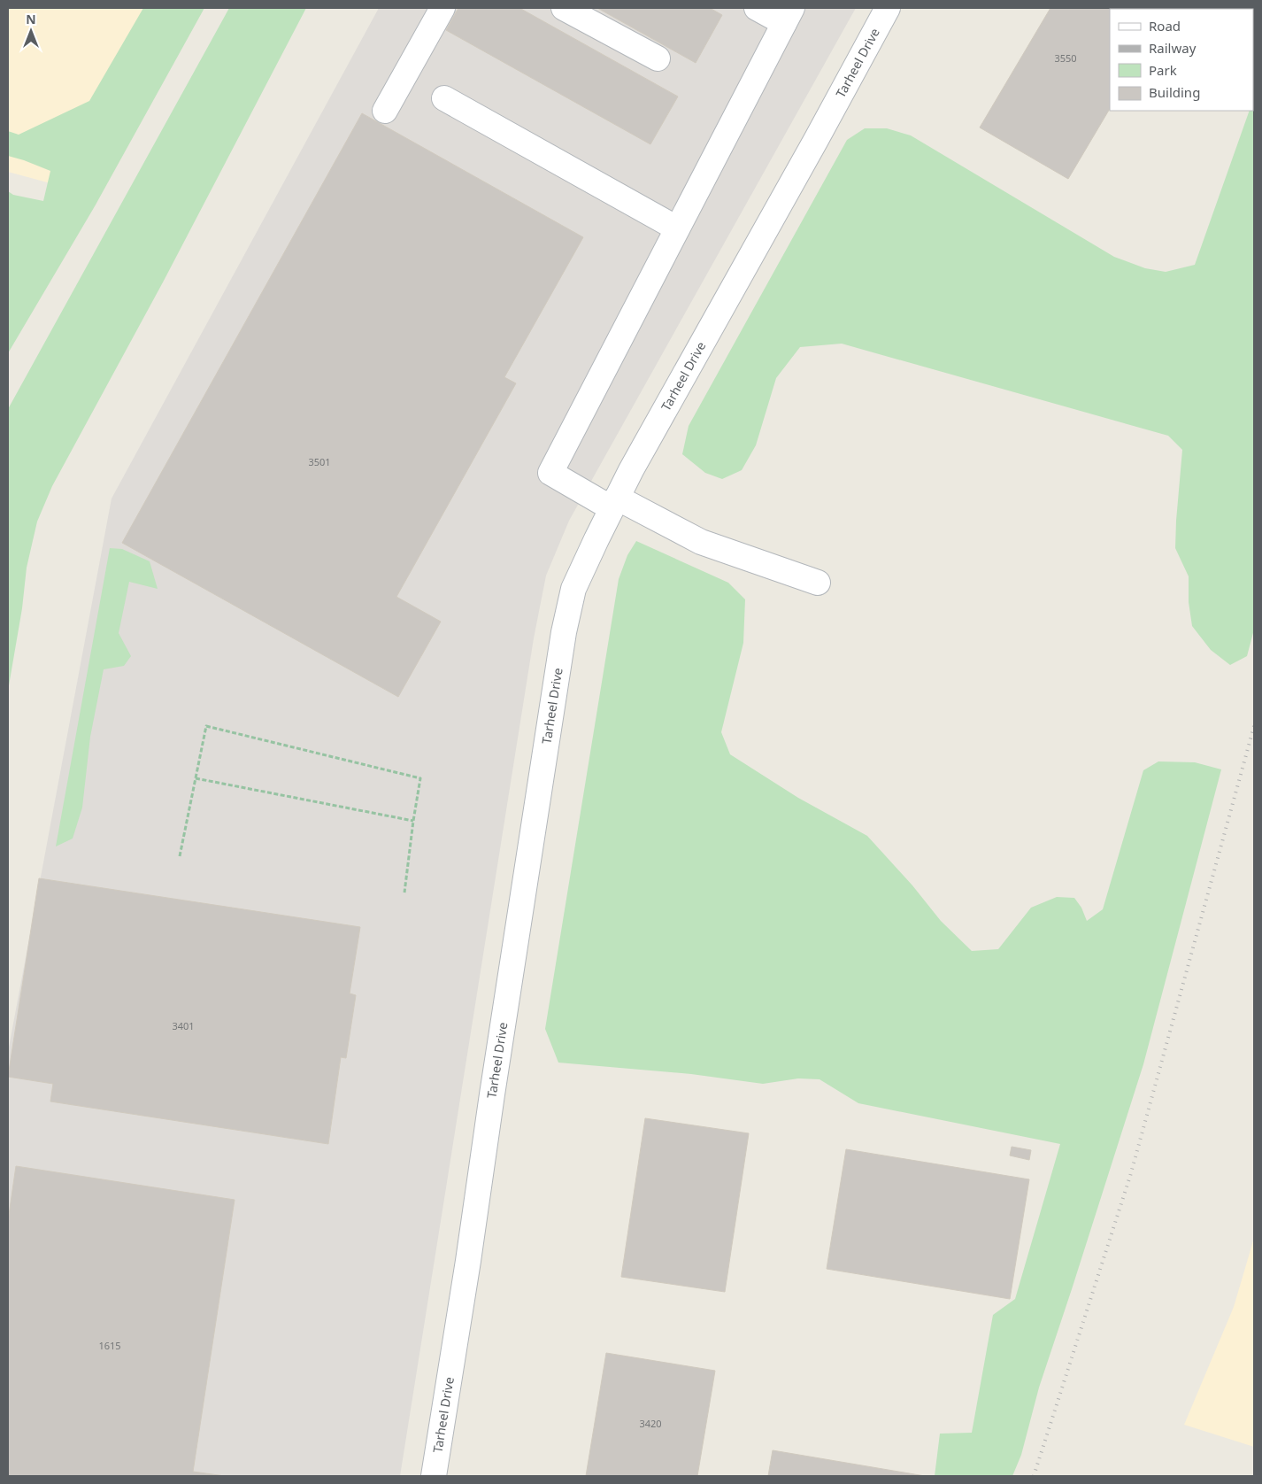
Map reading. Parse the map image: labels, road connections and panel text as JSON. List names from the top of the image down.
{
  "streets": {
    "street": ["Tarheel Drive"]
  },
  "house_numbers": [
    "3550",
    "3501",
    "3401",
    "1615",
    "3420"
  ],
  "legend": [
    "Road",
    "Railway",
    "Park",
    "Building"
  ],
  "north": "top"
}
